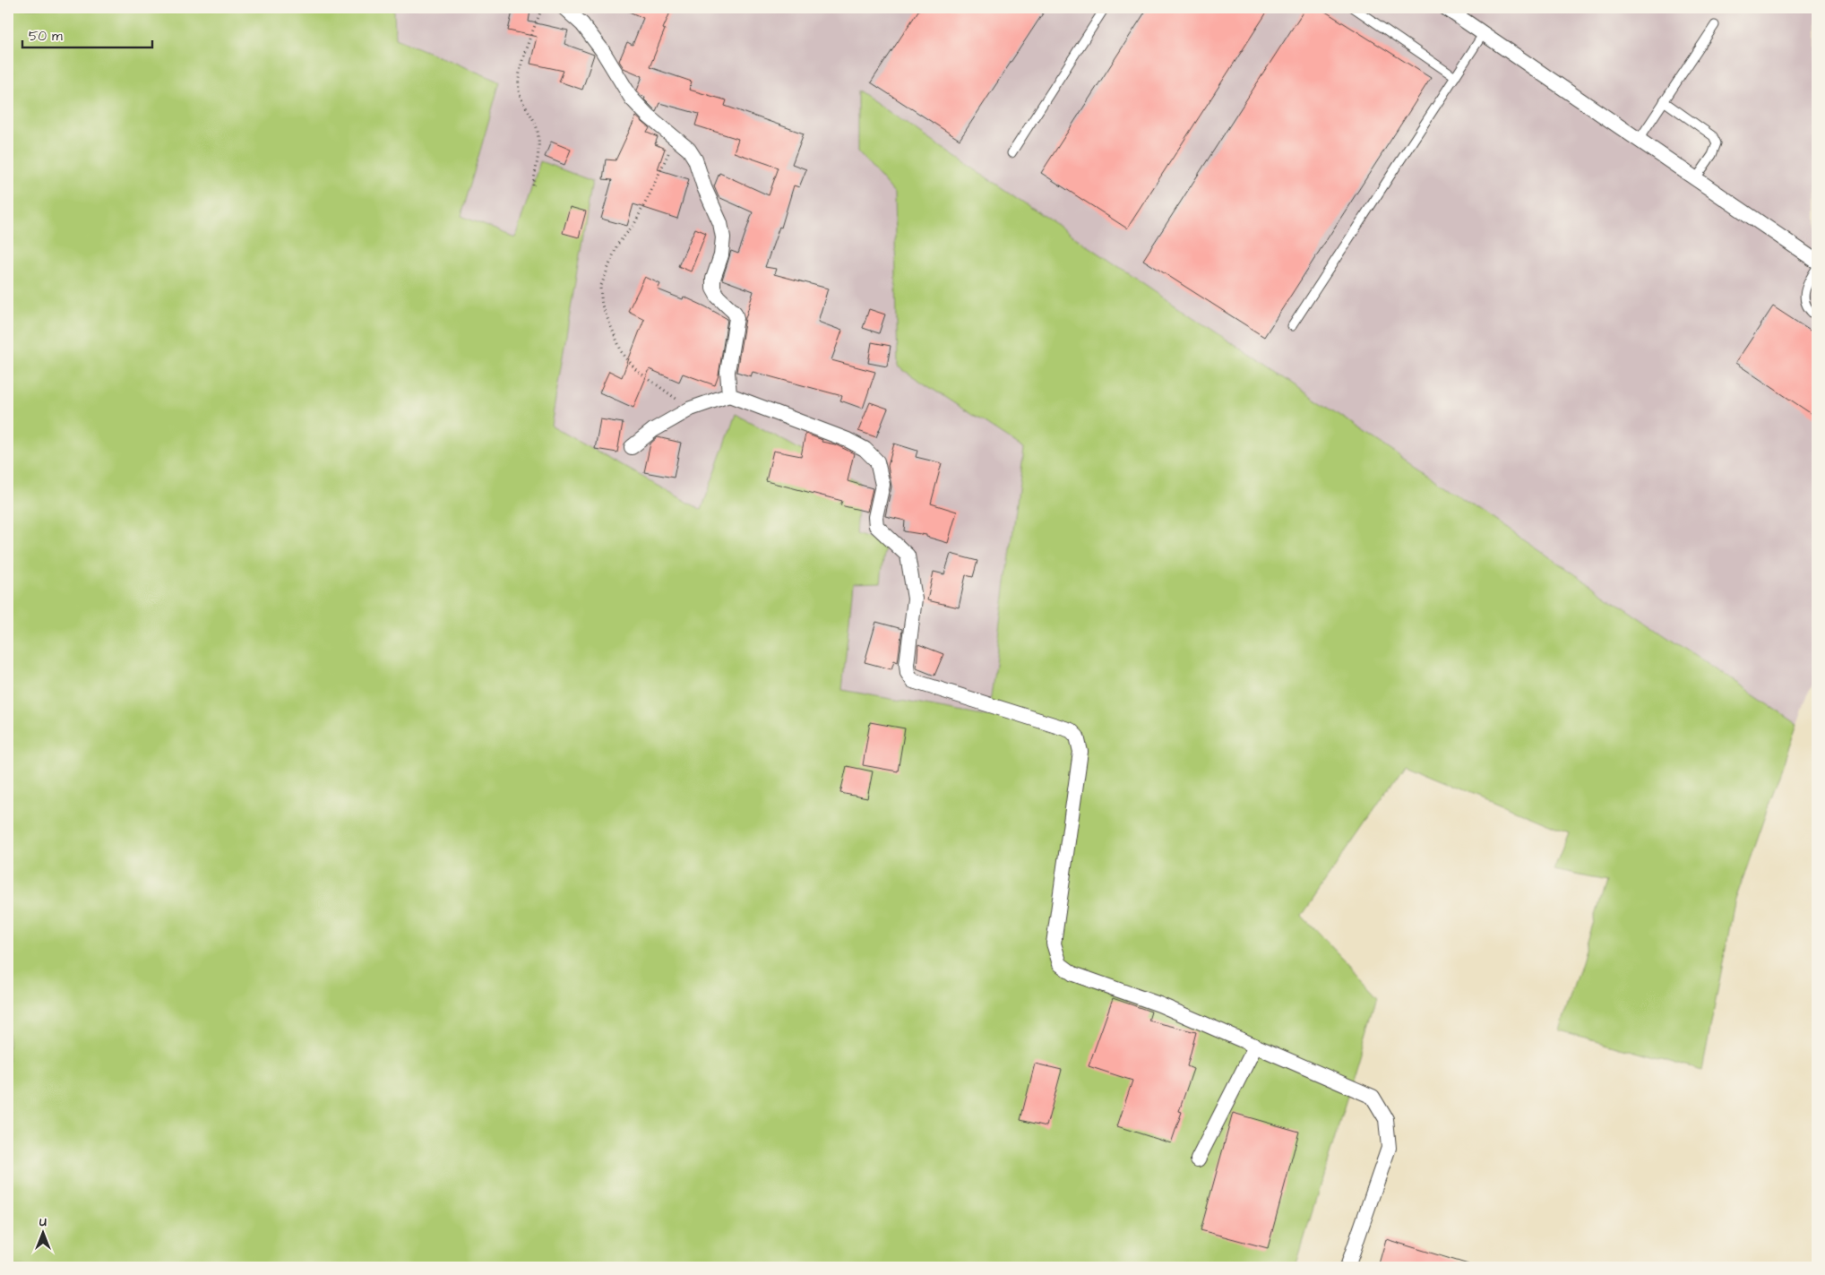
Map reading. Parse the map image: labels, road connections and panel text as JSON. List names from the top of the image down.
{
  "scale_bar": "50 m",
  "north": "top"
}
